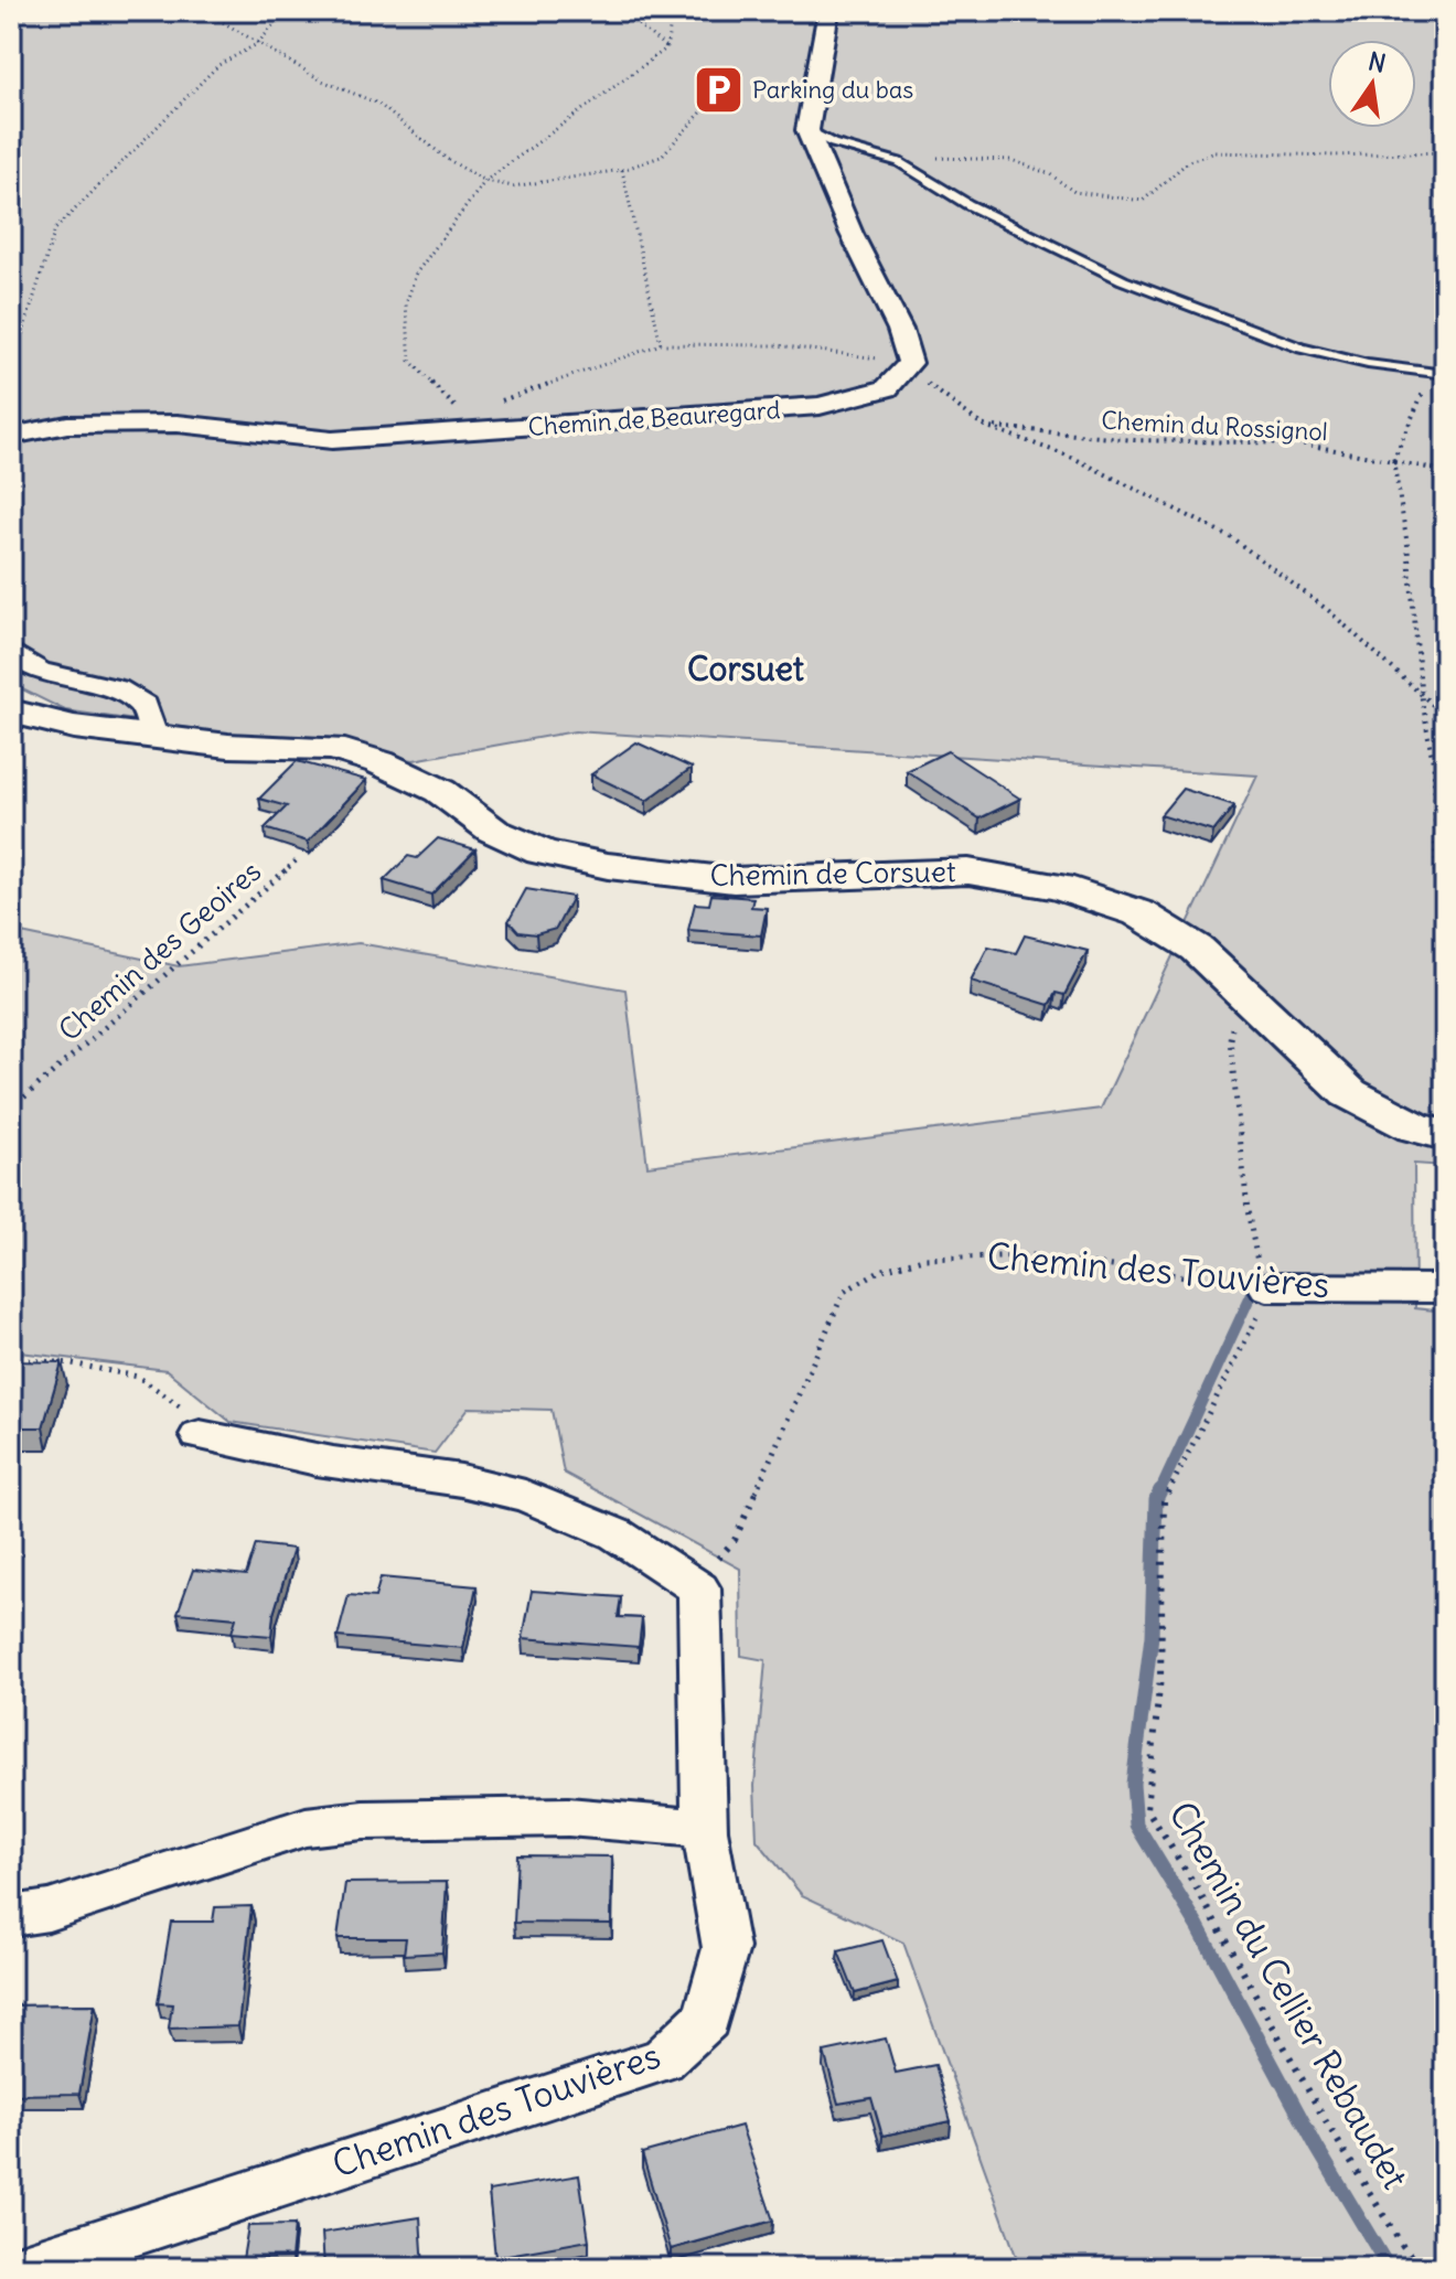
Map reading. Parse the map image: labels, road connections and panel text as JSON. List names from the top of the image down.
{
  "streets": {
    "street": ["Chemin de Beauregard", "Chemin de Corsuet", "Chemin des Touvières"],
    "path": ["Chemin du Rossignol", "Chemin des Geoires", "Chemin du Cellier Rebaudet"]
  },
  "crossings": [
    ["Chemin des Touvières", "Chemin du Cellier Rebaudet"]
  ],
  "districts": ["Corsuet"],
  "places": {
    "parking": ["Parking du bas"]
  },
  "north": "top"
}
